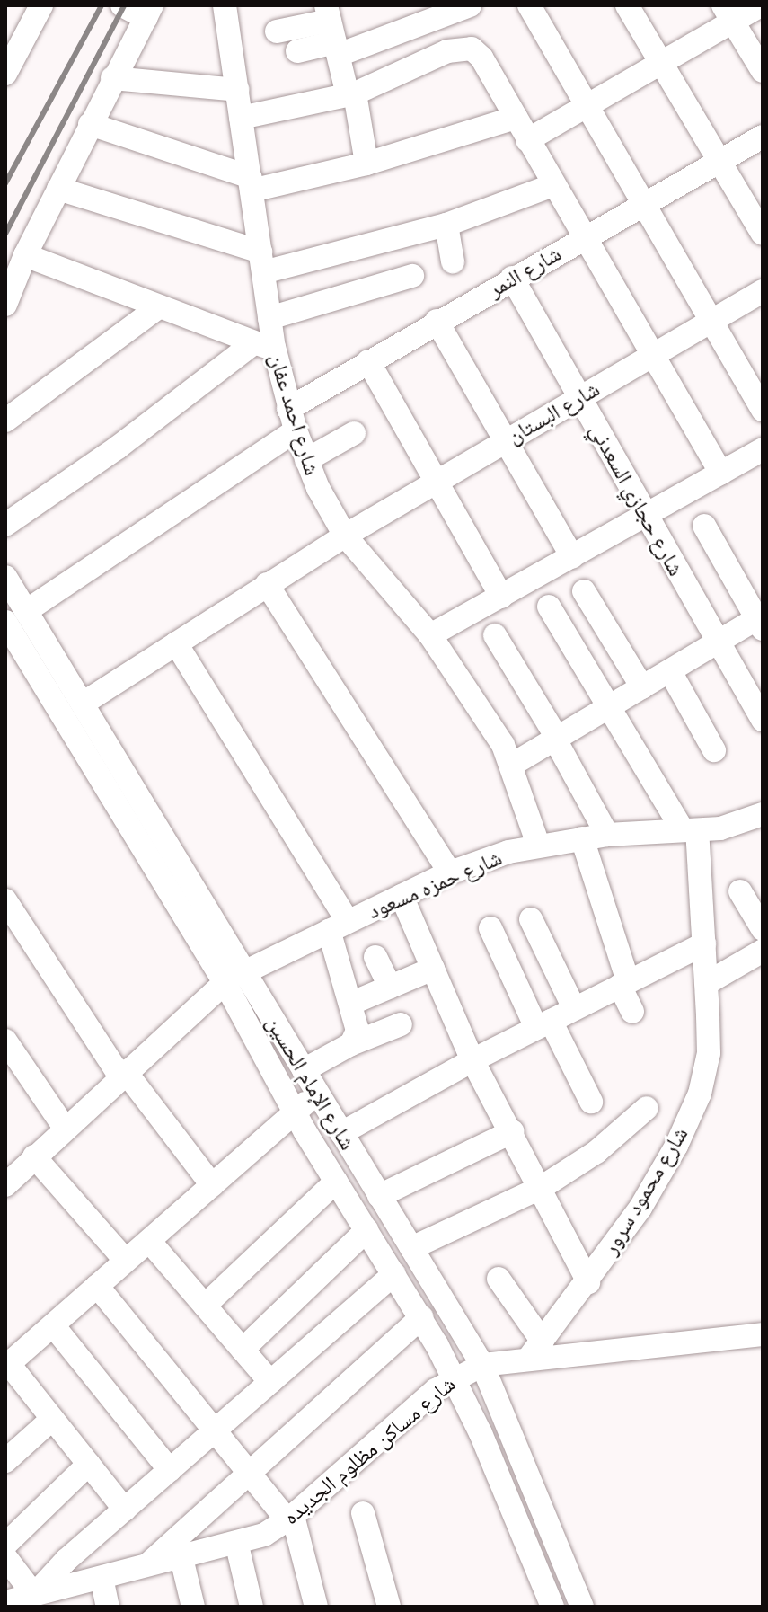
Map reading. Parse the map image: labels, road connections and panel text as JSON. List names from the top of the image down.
{
  "streets": {
    "street": [
      "شارع النمر",
      "شارع البستان",
      "شارع احمد عفان",
      "شارع حجازي السعدني",
      "شارع حمزه مسعود",
      "شارع الإمام الحسين",
      "شارع محمود سرور",
      "شارع مساكن مظلوم الجديده"
    ]
  },
  "crossings": [
    ["شارع النمر", "شارع احمد عفان"],
    ["شارع النمر", "شارع حجازي السعدني"],
    ["شارع النمر", "شارع الإمام الحسين"],
    ["شارع البستان", "شارع احمد عفان"],
    ["شارع البستان", "شارع حجازي السعدني"],
    ["شارع البستان", "شارع الإمام الحسين"],
    ["شارع احمد عفان", "شارع حمزه مسعود"],
    ["شارع حمزه مسعود", "شارع الإمام الحسين"],
    ["شارع حمزه مسعود", "شارع محمود سرور"],
    ["شارع الإمام الحسين", "شارع مساكن مظلوم الجديده"],
    ["شارع محمود سرور", "شارع مساكن مظلوم الجديده"]
  ]
}
